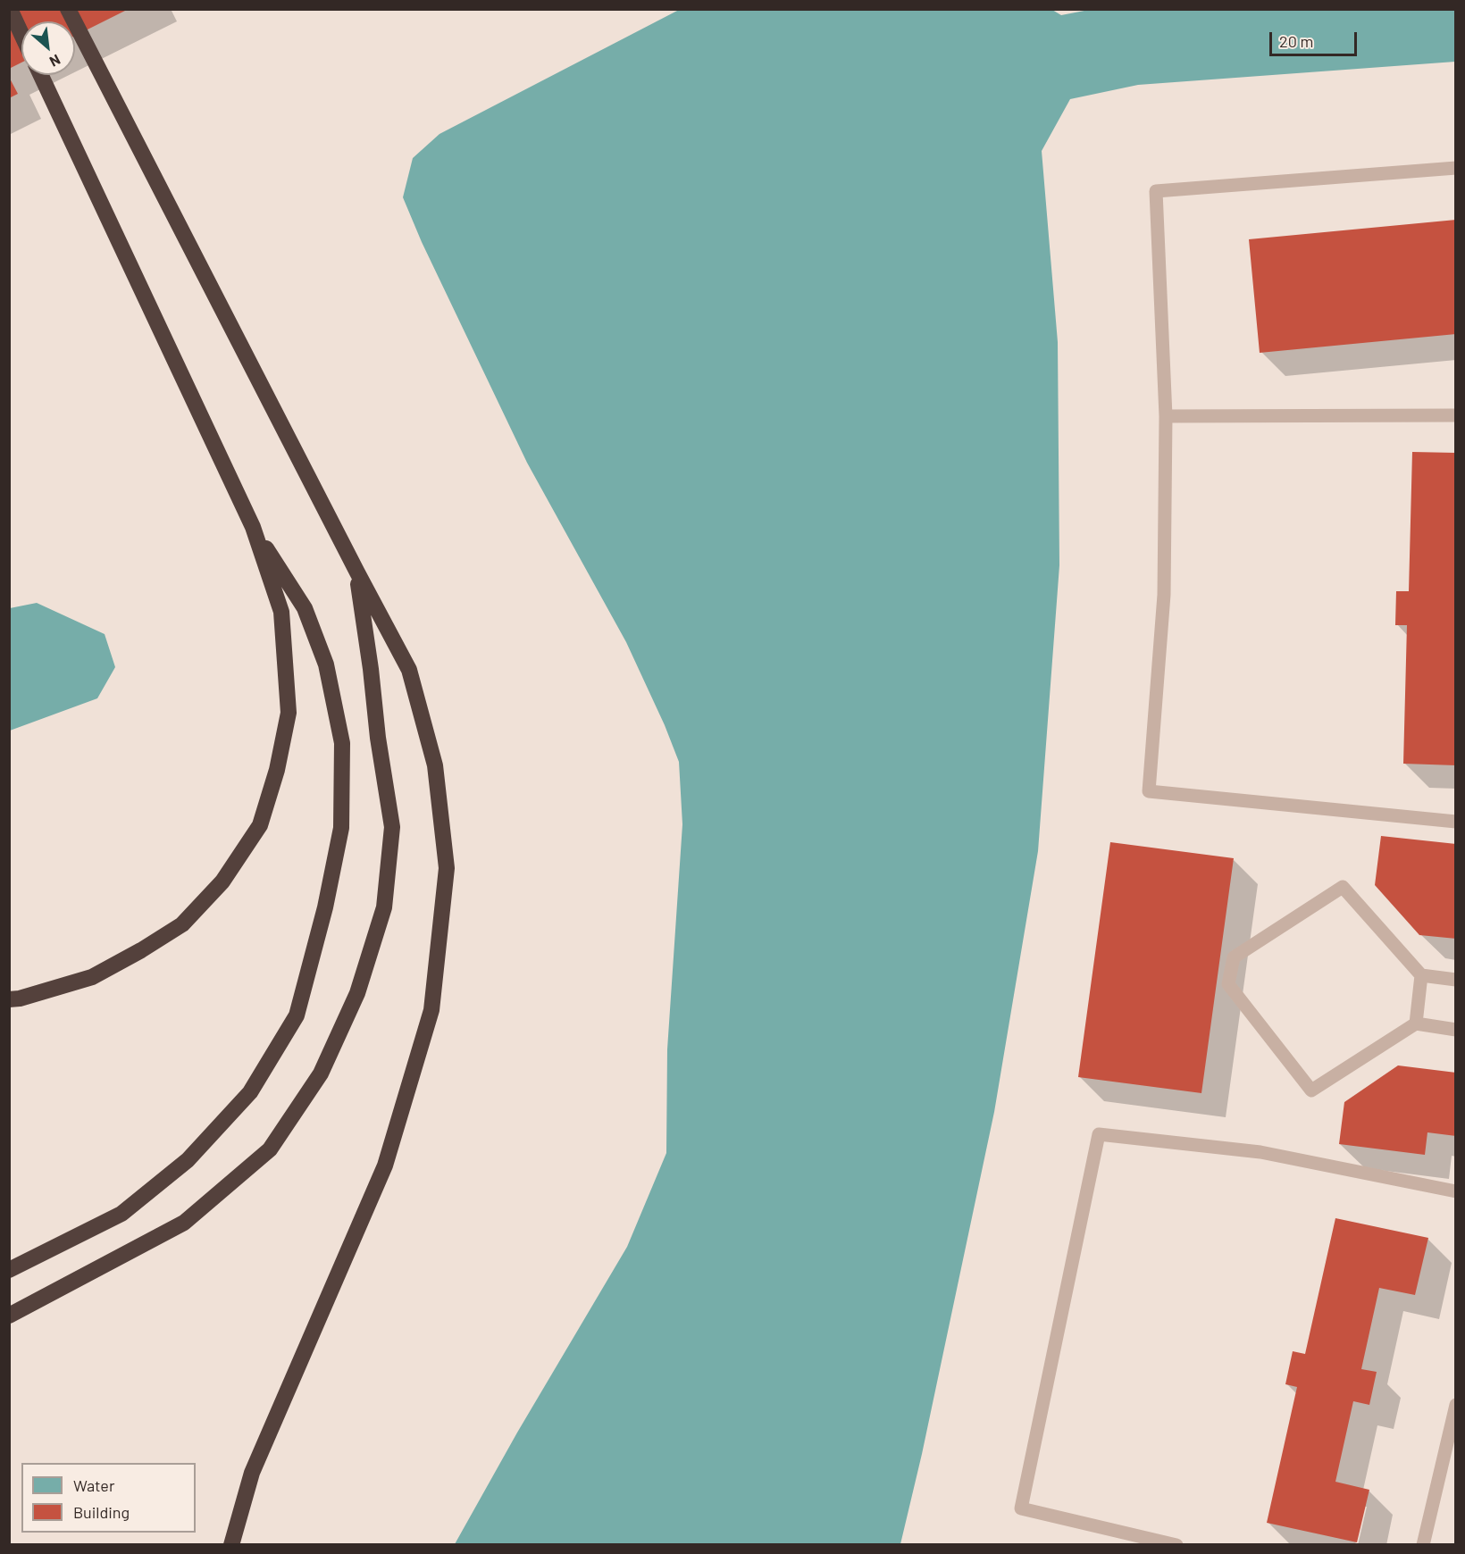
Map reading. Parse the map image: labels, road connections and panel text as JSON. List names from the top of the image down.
{
  "legend": ["Water", "Building"],
  "scale_bar": "20 m",
  "north": "bottom right"
}
